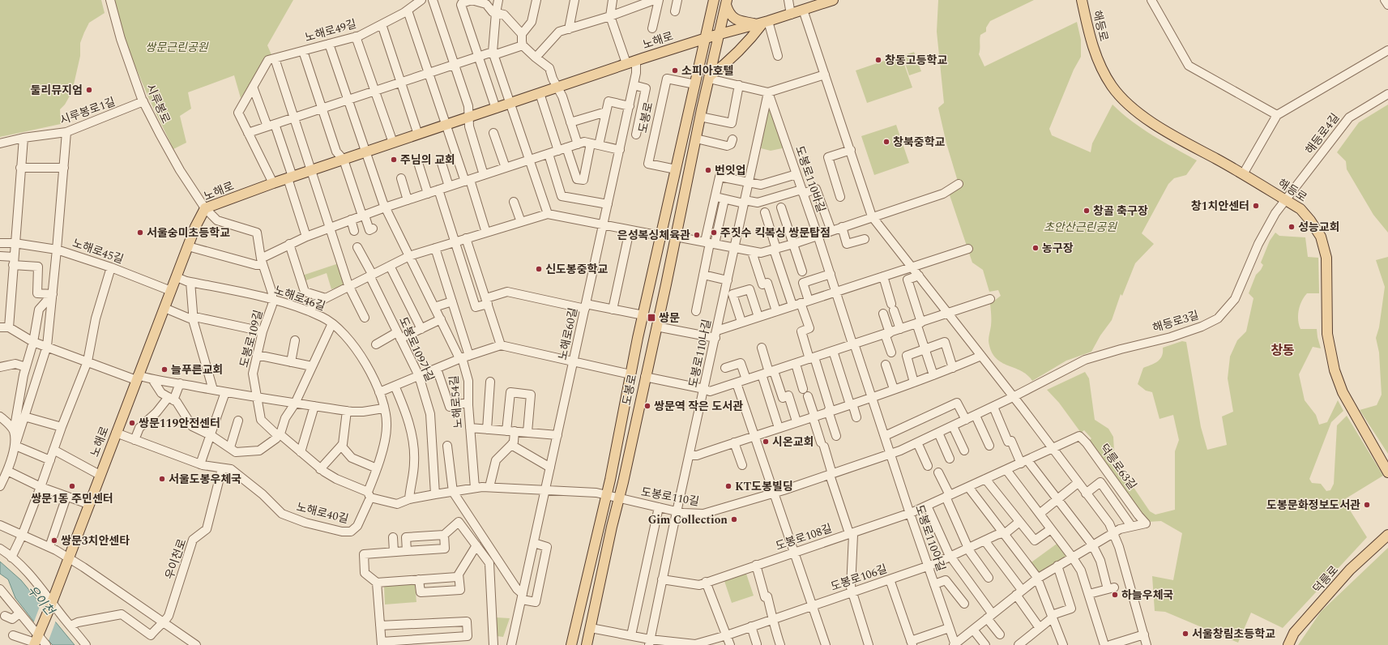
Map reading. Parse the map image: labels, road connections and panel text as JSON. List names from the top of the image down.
{
  "streets": {
    "main road": [
      "해등로",
      "노해로",
      "도봉로",
      "덕릉로"
    ],
    "street": [
      "노해로49길",
      "시루봉로",
      "시루봉로1길",
      "해등로4길",
      "도봉로110바길",
      "노해로45길",
      "노해로46길",
      "해등로3길",
      "노해로60길",
      "도봉로109길",
      "도봉로109가길",
      "도봉로110나길",
      "노해로54길",
      "덕릉로63길",
      "도봉로110길",
      "노해로40길",
      "도봉로108길",
      "도봉로110아길",
      "우이천로",
      "도봉로106길"
    ]
  },
  "crossings": [
    ["해등로", "해등로4길"],
    ["해등로", "해등로3길"],
    ["노해로49길", "노해로"],
    ["노해로49길", "노해로54길"],
    ["노해로", "시루봉로"],
    ["노해로", "도봉로"],
    ["노해로", "노해로45길"],
    ["노해로", "노해로46길"],
    ["노해로", "노해로60길"],
    ["노해로", "도봉로109길"],
    ["노해로", "노해로54길"],
    ["노해로", "노해로40길"],
    ["시루봉로", "시루봉로1길"],
    ["시루봉로", "도봉로109길"],
    ["도봉로", "도봉로109길"],
    ["도봉로", "도봉로110길"],
    ["도봉로", "도봉로106길"],
    ["해등로4길", "해등로3길"],
    ["도봉로110바길", "도봉로110나길"],
    ["도봉로110바길", "도봉로110길"],
    ["도봉로110바길", "도봉로110아길"],
    ["노해로46길", "도봉로109길"],
    ["노해로46길", "노해로40길"],
    ["해등로3길", "도봉로110길"],
    ["노해로60길", "도봉로109길"],
    ["도봉로109길", "도봉로109가길"],
    ["도봉로109길", "노해로54길"],
    ["도봉로109길", "도봉로110길"],
    ["도봉로109길", "노해로40길"],
    ["도봉로110나길", "도봉로110길"],
    ["도봉로110나길", "도봉로108길"],
    ["도봉로110나길", "도봉로106길"],
    ["덕릉로63길", "도봉로108길"],
    ["덕릉로63길", "도봉로110아길"],
    ["도봉로110길", "도봉로110아길"],
    ["노해로40길", "우이천로"],
    ["도봉로108길", "도봉로110아길"],
    ["도봉로110아길", "도봉로106길"]
  ],
  "districts": ["창동"],
  "water": ["우이천"],
  "parks": ["쌍문근린공원", "초안산근린공원"],
  "places": {
    "other": [
      "창동고등학교",
      "소피아호텔",
      "둘리뮤지엄",
      "창북중학교",
      "주님의 교회",
      "번잇업",
      "창1치안센터",
      "창골 축구장",
      "성능교회",
      "서울숭미초등학교",
      "주짓수 킥복싱 쌍문탑점",
      "은성복싱체육관",
      "농구장",
      "신도봉중학교",
      "늘푸른교회",
      "쌍문역 작은 도서관",
      "쌍문119안전센터",
      "시온교회",
      "서울도봉우체국",
      "쌍문1동 주민센터",
      "KT도봉빌딩",
      "도봉문화정보도서관",
      "Gim Collection",
      "쌍문3치안센타",
      "하늘우체국",
      "서울창림초등학교"
    ],
    "transit": ["쌍문"]
  }
}
